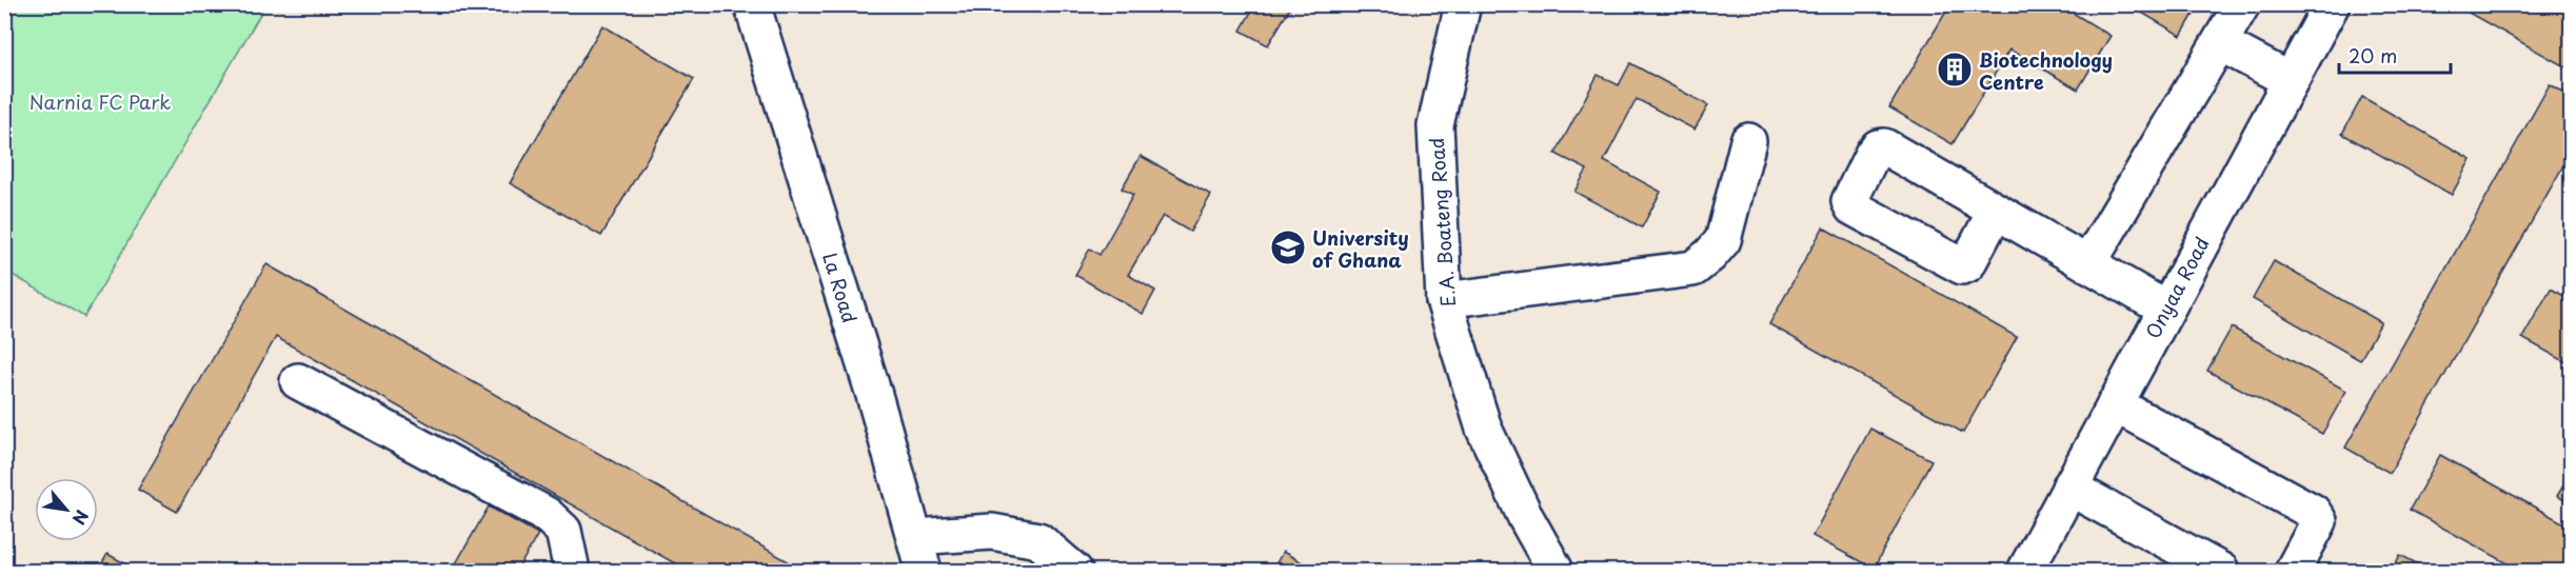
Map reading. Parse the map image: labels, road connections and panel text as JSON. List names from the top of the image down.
{
  "streets": {
    "street": ["E.A. Boateng Road", "La Road", "Onyaa Road"]
  },
  "parks": ["Narnia FC Park"],
  "places": {
    "building": ["Biotechnology Centre"],
    "school or university": ["University of Ghana"]
  },
  "scale_bar": "20 m",
  "north": "bottom right"
}
